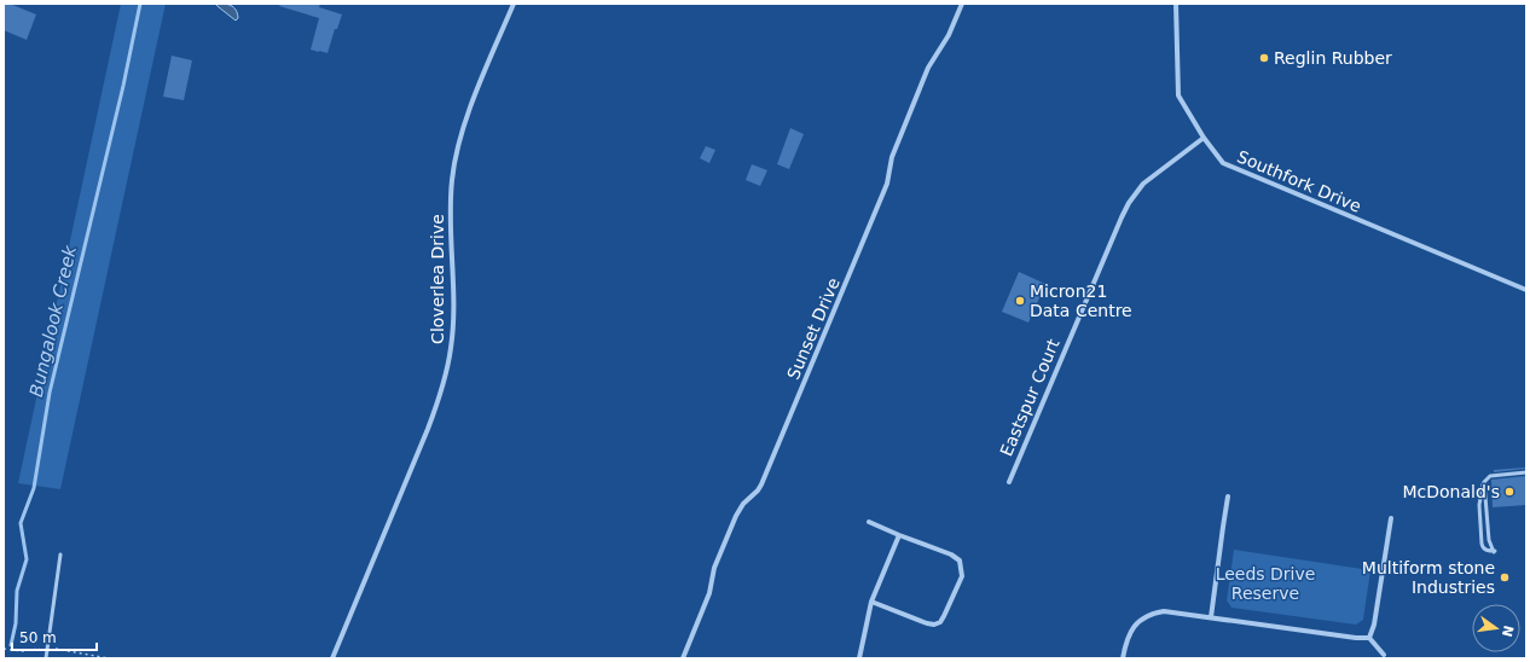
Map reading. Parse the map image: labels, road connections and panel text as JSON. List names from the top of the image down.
{
  "streets": {
    "street": [
      "Southfork Drive",
      "Cloverlea Drive",
      "Sunset Drive",
      "Eastspur Court"
    ]
  },
  "crossings": [
    ["Southfork Drive", "Eastspur Court"]
  ],
  "water": ["Bungalook Creek"],
  "parks": ["Leeds Drive Reserve"],
  "places": [
    "Reglin Rubber",
    "Micron21 Data Centre",
    "McDonald's",
    "Multiform stone Industries"
  ],
  "scale_bar": "50 m",
  "north": "right"
}
